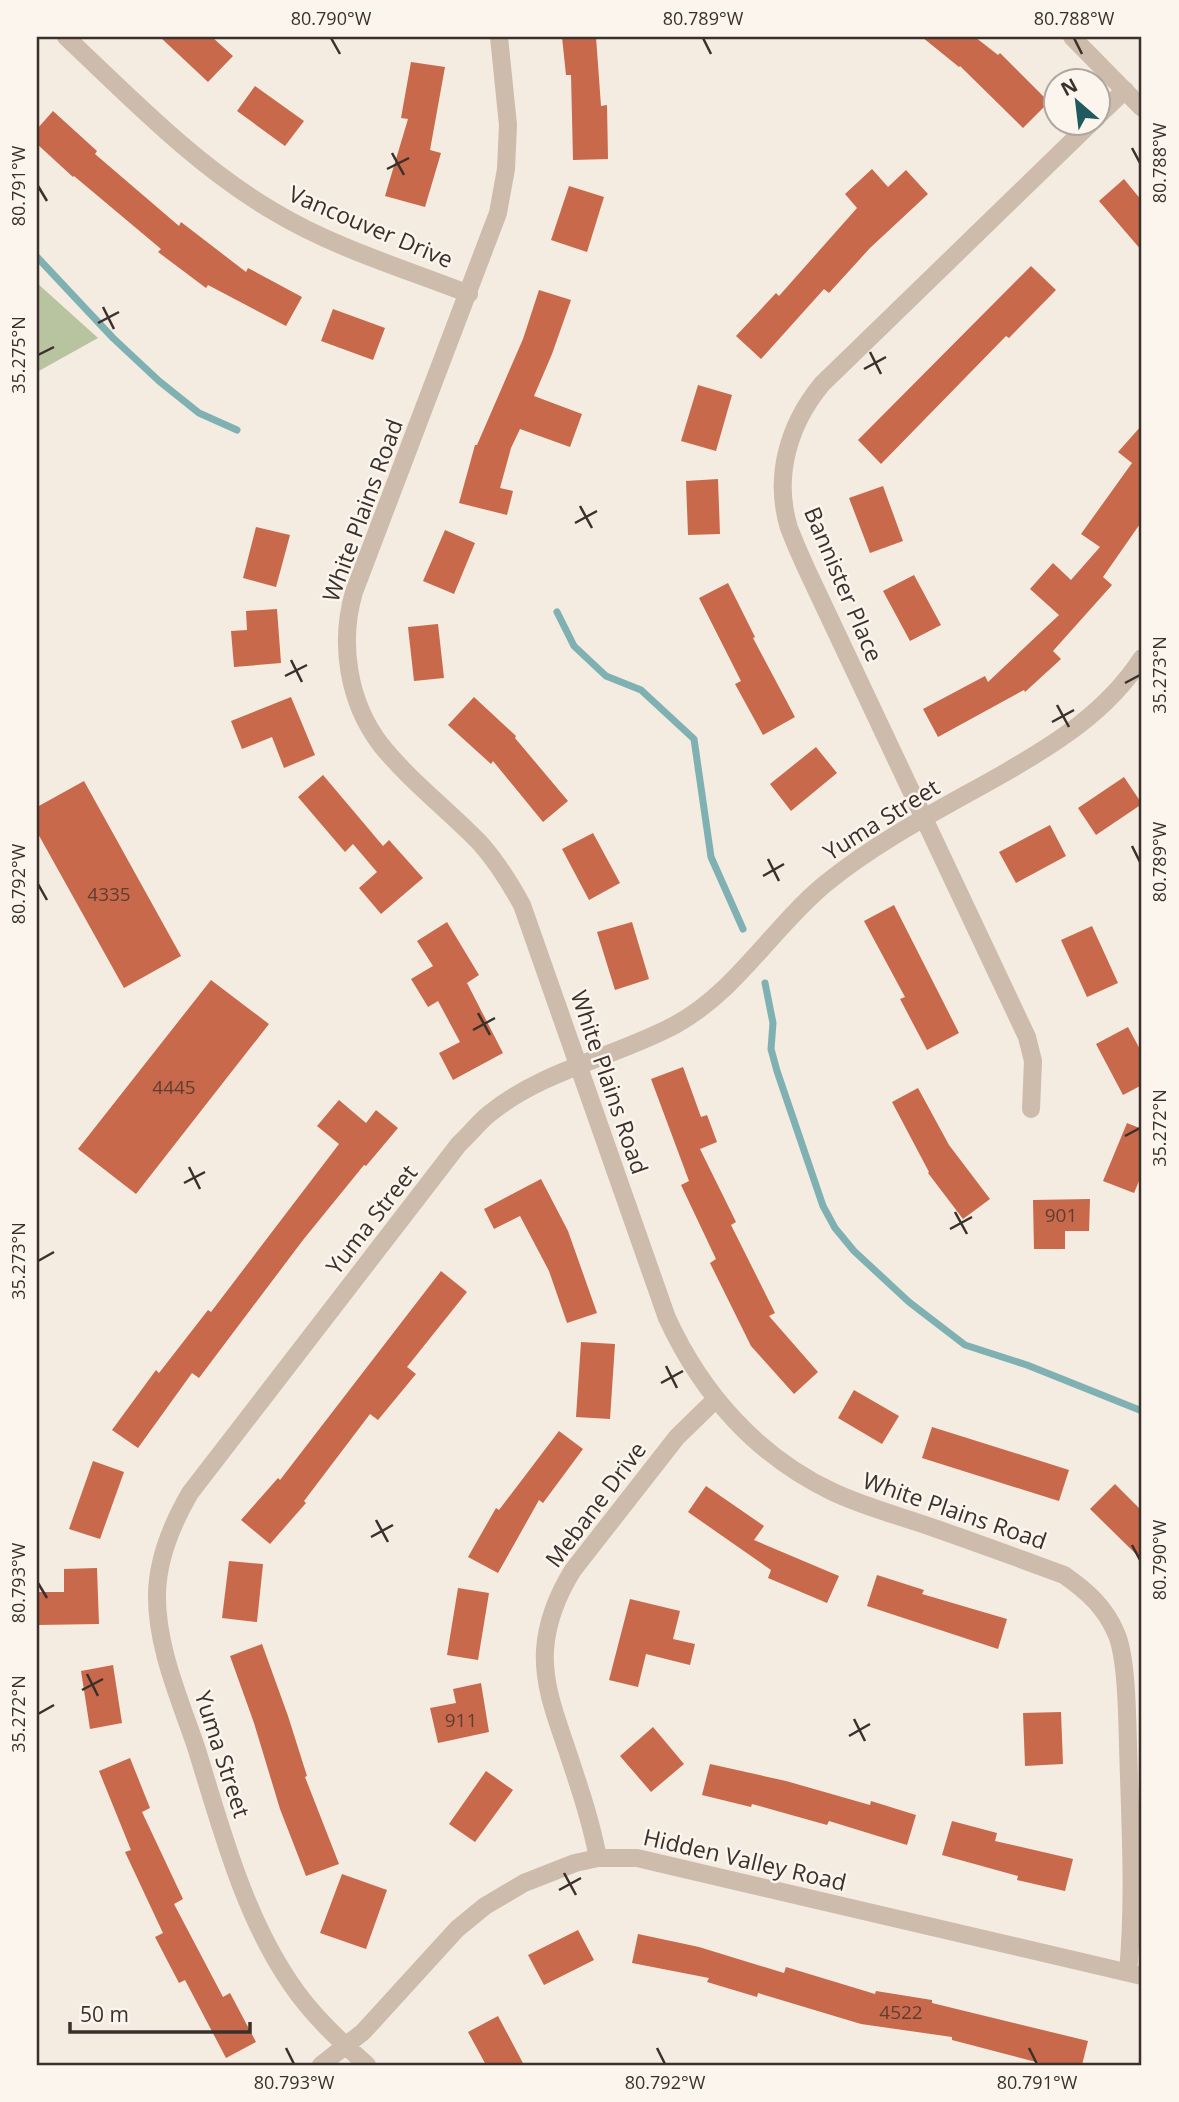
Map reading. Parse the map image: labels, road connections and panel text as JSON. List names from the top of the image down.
{
  "streets": {
    "street": [
      "Vancouver Drive",
      "White Plains Road",
      "Bannister Place",
      "Yuma Street",
      "Mebane Drive",
      "Hidden Valley Road"
    ]
  },
  "crossings": [
    ["Vancouver Drive", "White Plains Road"],
    ["White Plains Road", "Yuma Street"],
    ["White Plains Road", "Mebane Drive"],
    ["White Plains Road", "Hidden Valley Road"],
    ["Bannister Place", "Yuma Street"],
    ["Yuma Street", "Hidden Valley Road"],
    ["Mebane Drive", "Hidden Valley Road"]
  ],
  "house_numbers": [
    "4335",
    "4445",
    "901",
    "911",
    "4522"
  ],
  "scale_bar": "50 m",
  "north": "top left",
  "coordinates": [
    "80.790°W",
    "80.789°W",
    "80.788°W",
    "80.791°W",
    "35.275°N",
    "35.273°N",
    "80.792°W",
    "35.272°N",
    "80.793°W"
  ]
}
